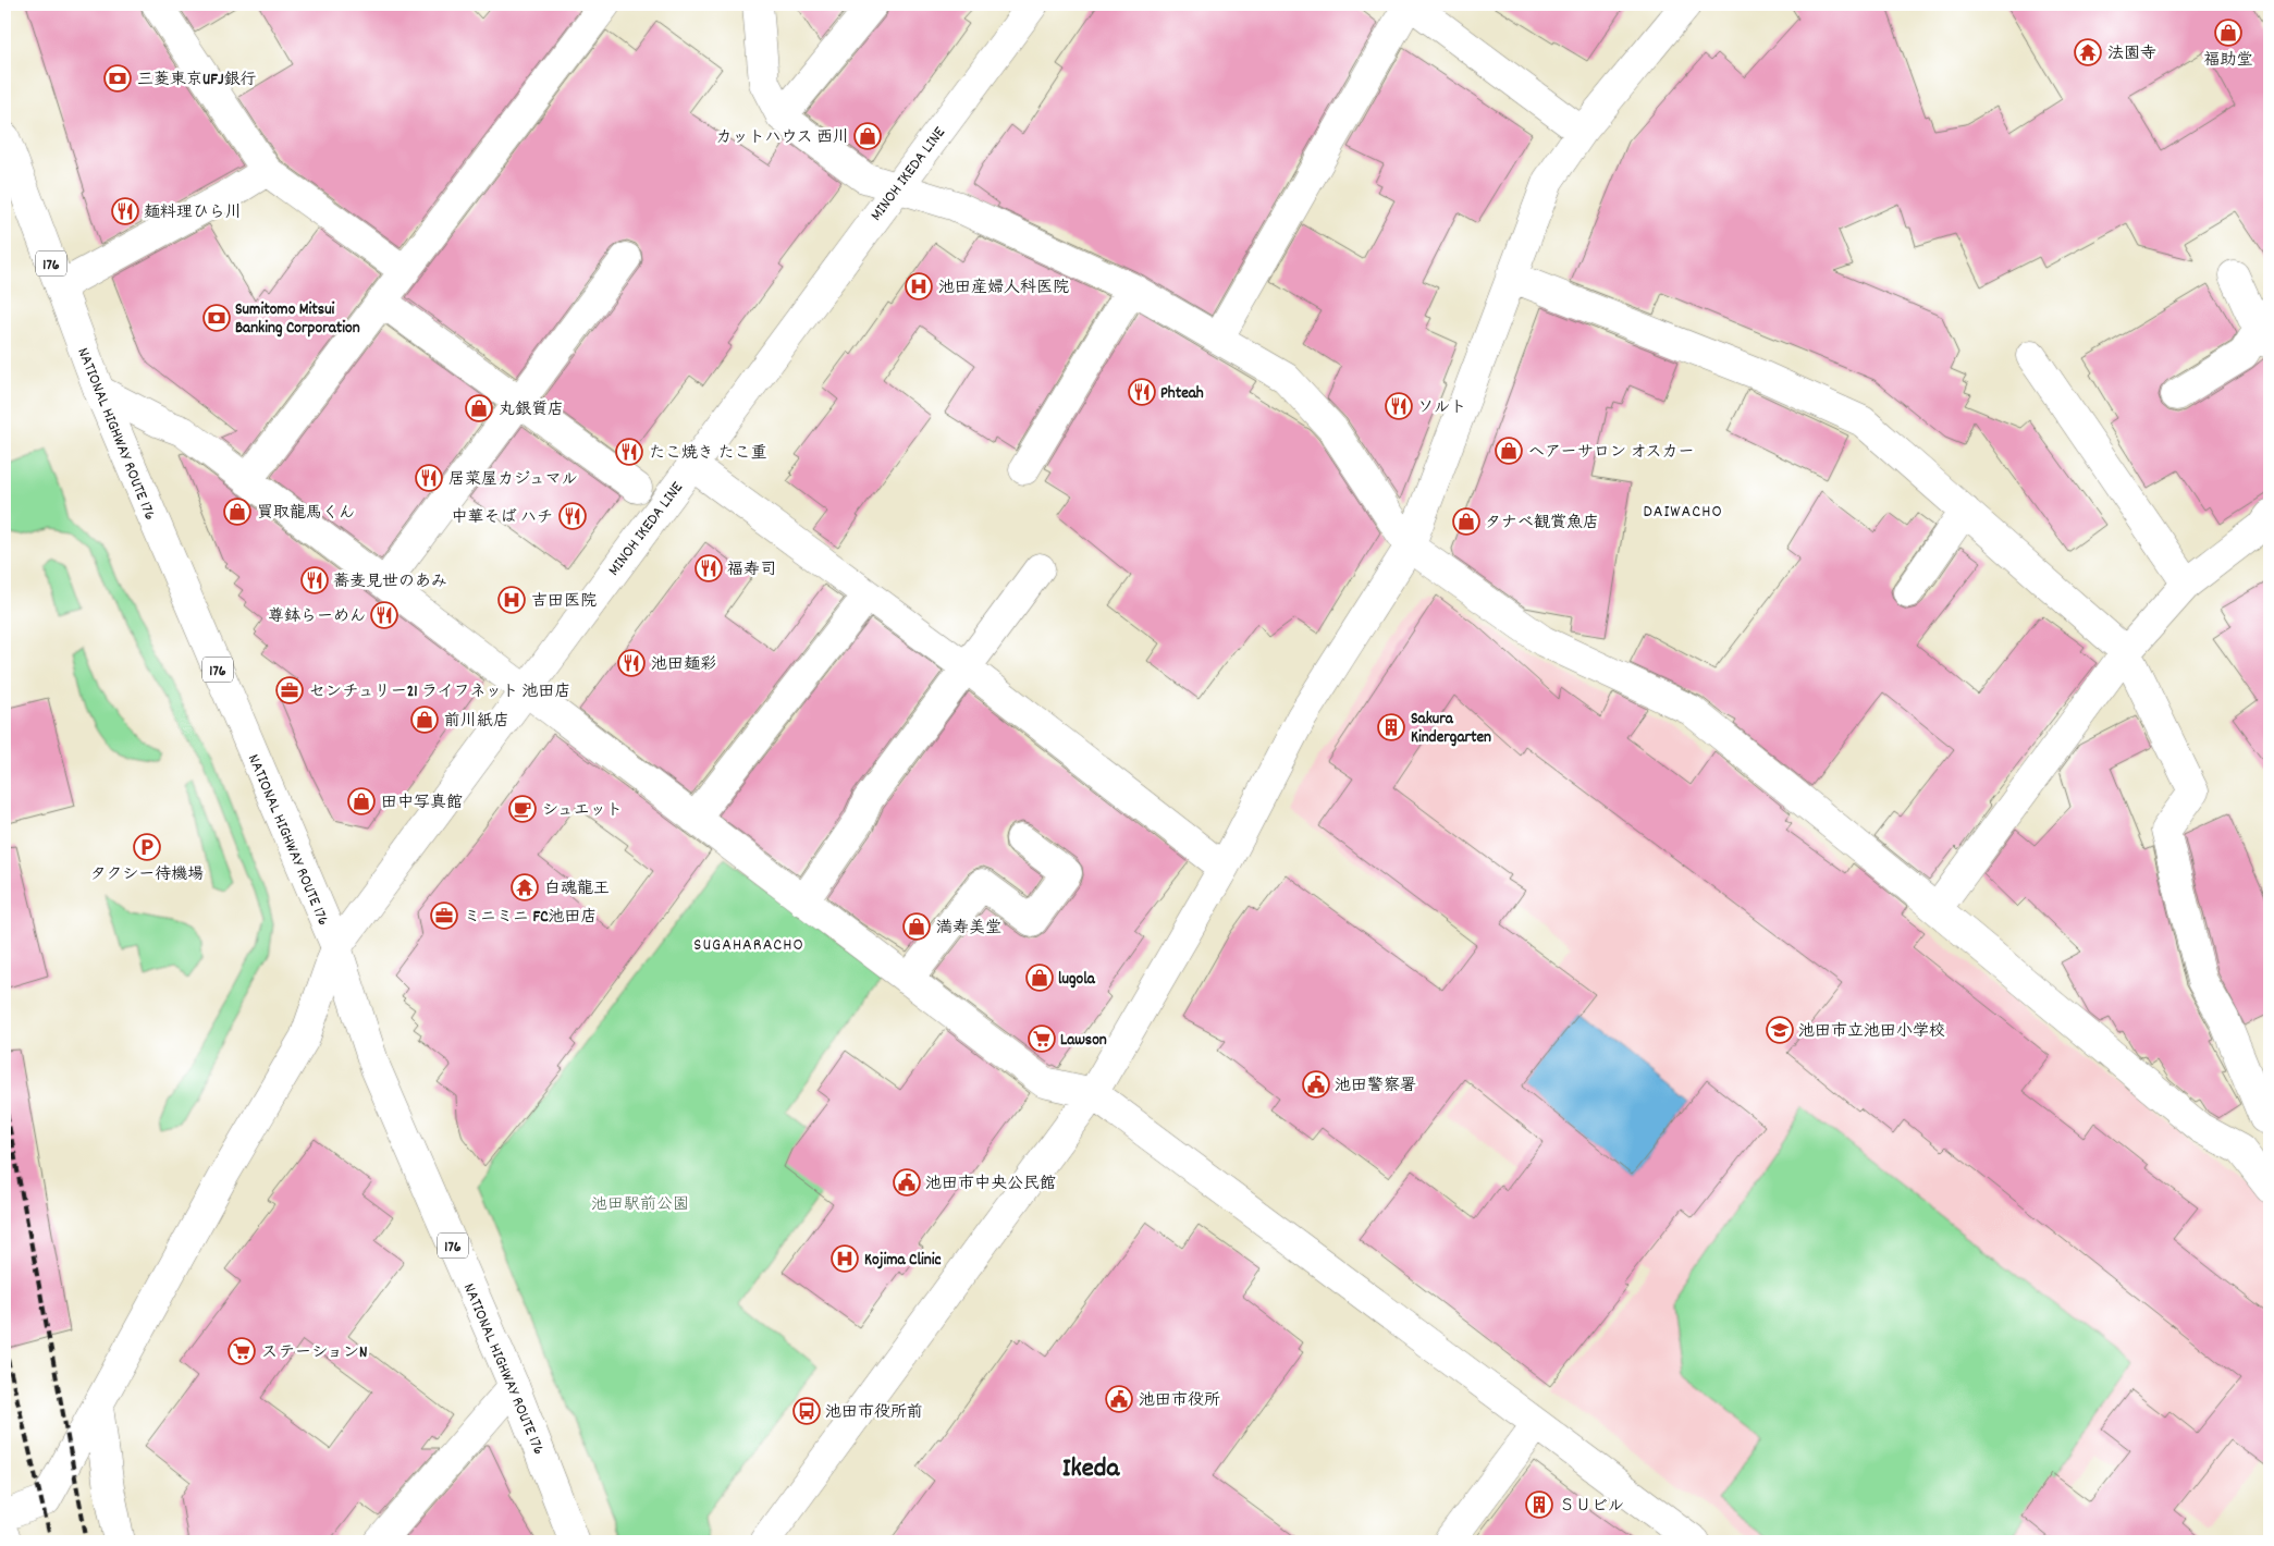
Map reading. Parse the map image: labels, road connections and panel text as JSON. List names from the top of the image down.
{
  "streets": {
    "main road": ["MINOH IKEDA LINE", "176", "NATIONAL HIGHWAY ROUTE 176"]
  },
  "crossings": [
    ["MINOH IKEDA LINE", "NATIONAL HIGHWAY ROUTE 176"]
  ],
  "districts": ["DAIWACHO", "SUGAHARACHO", "Ikeda"],
  "parks": ["池田駅前公園"],
  "places": {
    "shop": [
      "福助堂",
      "カットハウス 西川",
      "丸銀質店",
      "ヘアーサロン オスカー",
      "買取龍馬くん",
      "タナベ観賞魚店",
      "前川紙店",
      "田中写真館",
      "満寿美堂",
      "lugola"
    ],
    "temple": ["法園寺", "白魂龍王"],
    "bank": ["三菱東京UFJ銀行", "Sumitomo Mitsui Banking Corporation"],
    "restaurant": [
      "麺料理ひら川",
      "Phteah",
      "ソルト",
      "たこ焼き たこ重",
      "居菜屋カジュマル",
      "中華そば ハチ",
      "福寿司",
      "蕎麦見世のあみ",
      "尊鉢らーめん",
      "池田麺彩"
    ],
    "hospital": ["池田産婦人科医院", "吉田医院", "Kojima Clinic"],
    "office": ["センチュリー21 ライフネット 池田店", "ミニミニ FC池田店"],
    "building": ["Sakura Kindergarten", "ＳＵビル"],
    "cafe": ["シュエット"],
    "parking": ["タクシー待機場"],
    "school or university": ["池田市立池田小学校"],
    "supermarket": ["Lawson", "ステーションN"],
    "public building": ["池田警察署", "池田市中央公民館", "池田市役所"],
    "bus stop": ["池田市役所前"]
  }
}
